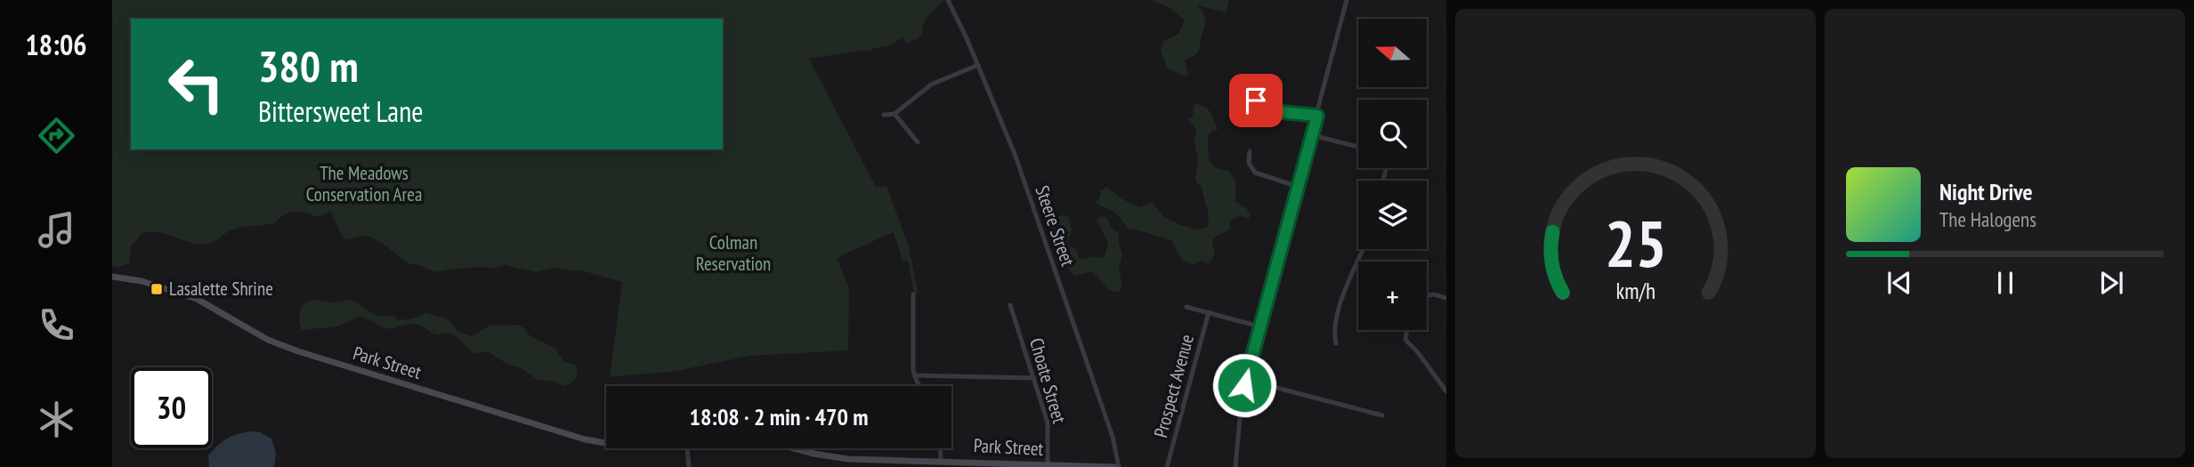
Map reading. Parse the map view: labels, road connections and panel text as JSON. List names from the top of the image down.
{
  "streets": {
    "main road": ["Park Street"],
    "street": ["Steere Street", "Choate Street", "Prospect Avenue"]
  },
  "crossings": [
    ["Park Street", "Choate Street"]
  ],
  "parks": ["The Meadows Conservation Area", "Colman Reservation"],
  "places": {
    "transit": ["Lasalette Shrine"]
  },
  "north": "left",
  "page": {
    "tabs": "18:06",
    "map_buttons": "+",
    "turn": ["380 m", "Bittersweet Lane"],
    "song": ["Night Drive", "The Halogens"],
    "limit": "30",
    "trip": "18:08 · 2 min · 470 m",
    "gauge": ["25", "km/h"]
  }
}
